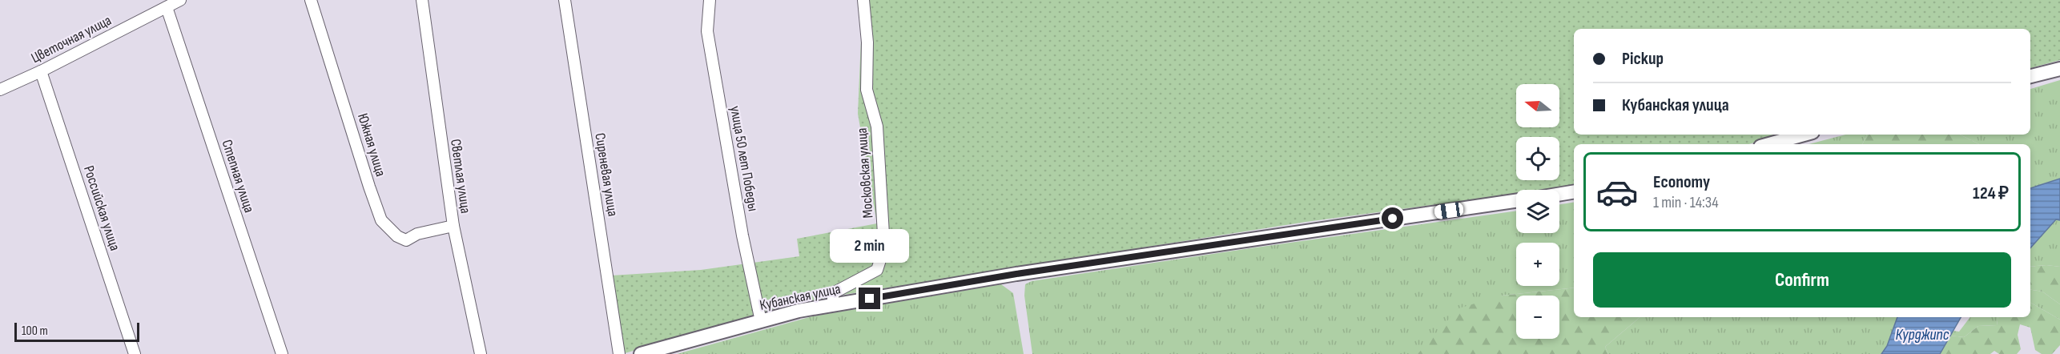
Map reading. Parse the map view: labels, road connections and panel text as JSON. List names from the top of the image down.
{
  "streets": {
    "main road": ["Кубанская улица"],
    "street": [
      "Цветочная улица",
      "Южная улица",
      "улица 50 лет Победы",
      "Московская улица",
      "Сиреневая улица",
      "Степная улица",
      "Светлая улица",
      "Российская улица"
    ]
  },
  "crossings": [
    ["Цветочная улица", "Степная улица"],
    ["Цветочная улица", "Российская улица"],
    ["Южная улица", "Светлая улица"],
    ["улица 50 лет Победы", "Кубанская улица"],
    ["Московская улица", "Кубанская улица"]
  ],
  "water": ["Курджипс"],
  "scale_bar": "100 m",
  "north": "left",
  "page": {
    "banner": ["Pickup", "Кубанская улица"],
    "map_buttons": ["+", "−"],
    "list": [
      {
        "name": "Economy",
        "note": "1 min · 14:34",
        "value": "124 ₽"
      }
    ],
    "bubble": "2 min",
    "buttons": "Confirm",
    "scale": "100 m"
  }
}
